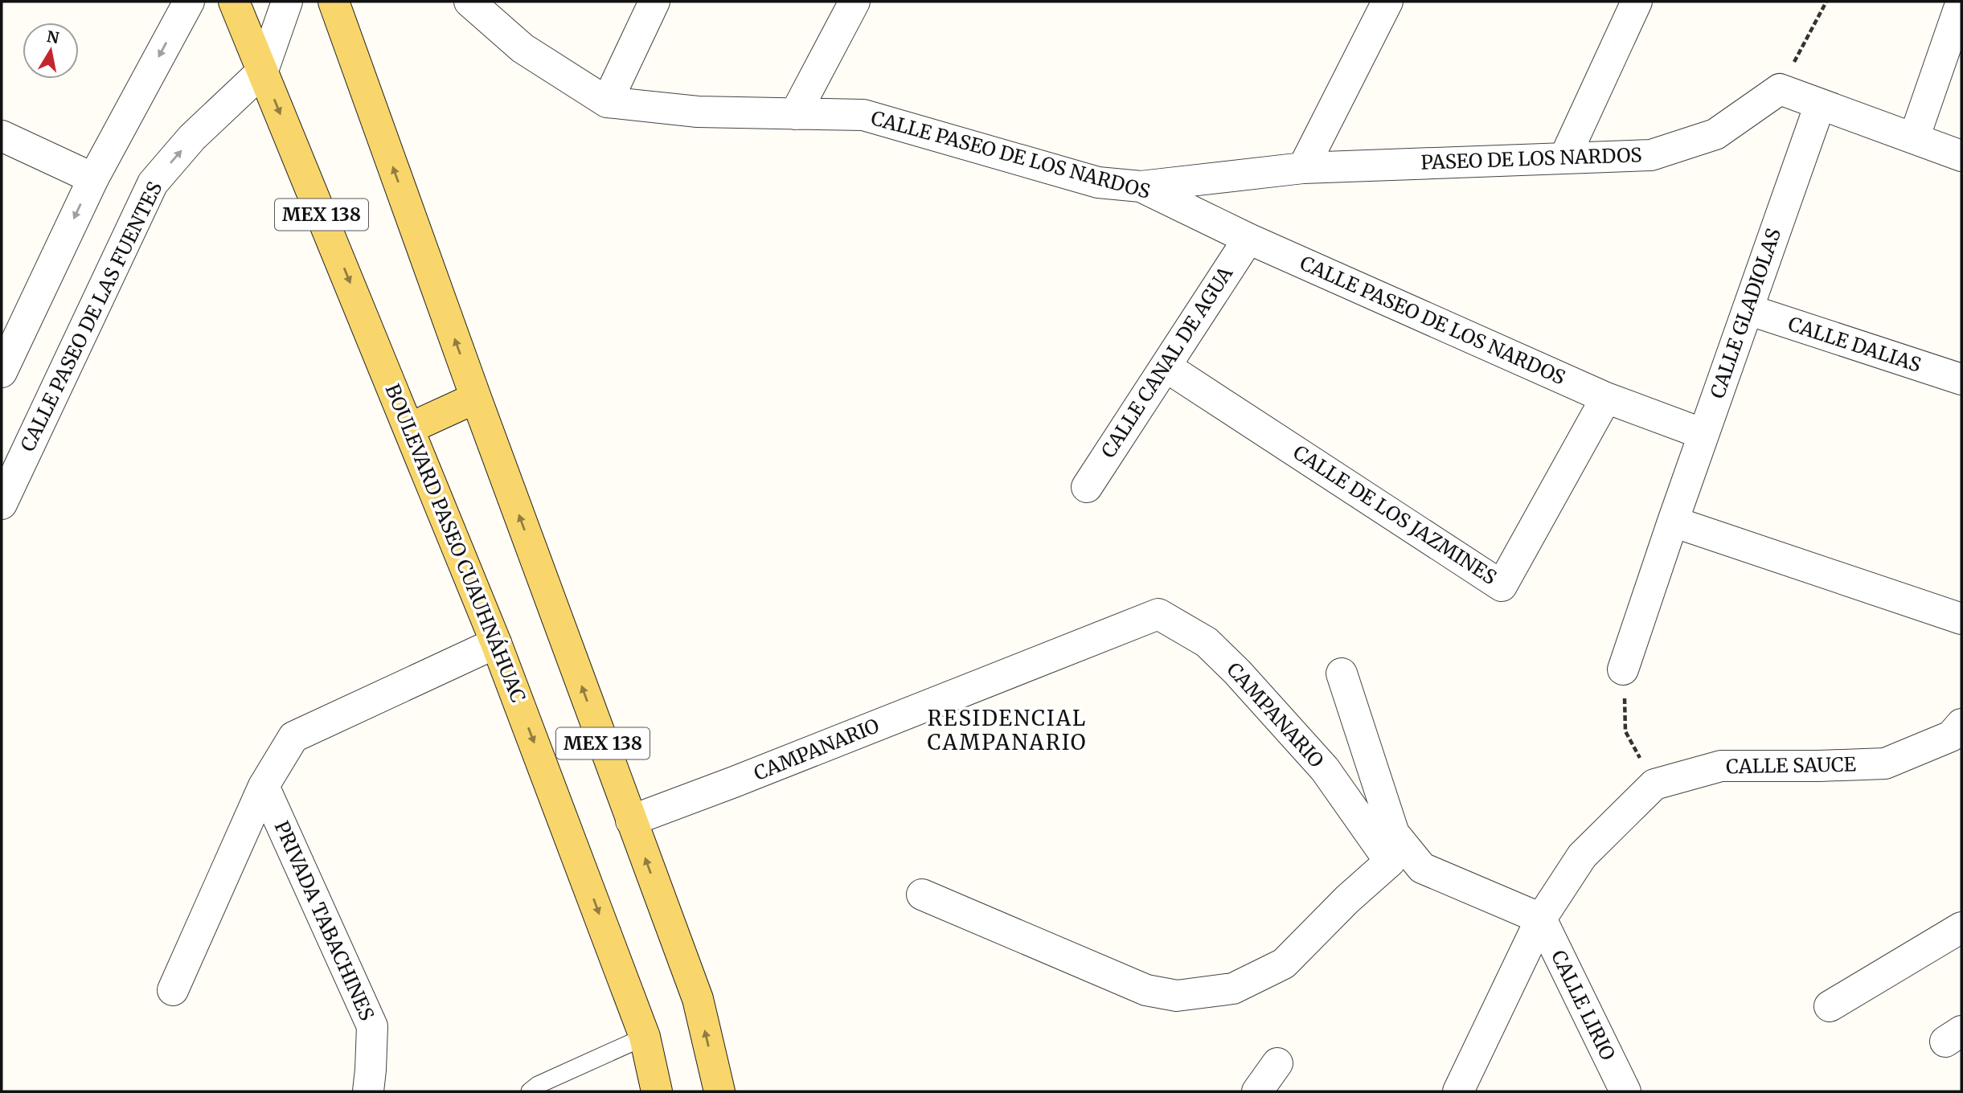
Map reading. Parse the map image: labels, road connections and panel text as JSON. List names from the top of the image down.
{
  "streets": {
    "main road": ["MEX 138", "BOULEVARD PASEO CUAUHNÁHUAC"],
    "street": [
      "CALLE PASEO DE LOS NARDOS",
      "PASEO DE LOS NARDOS",
      "CALLE GLADIOLAS",
      "CALLE PASEO DE LAS FUENTES",
      "CALLE DALIAS",
      "CALLE CANAL DE AGUA",
      "CALLE DE LOS JAZMINES",
      "CAMPANARIO",
      "CALLE SAUCE",
      "PRIVADA TABACHINES",
      "CALLE LIRIO"
    ]
  },
  "crossings": [
    ["CALLE PASEO DE LOS NARDOS", "PASEO DE LOS NARDOS"],
    ["CALLE PASEO DE LOS NARDOS", "CALLE GLADIOLAS"],
    ["CALLE PASEO DE LOS NARDOS", "CALLE CANAL DE AGUA"],
    ["CALLE PASEO DE LOS NARDOS", "CALLE DE LOS JAZMINES"],
    ["MEX 138", "CAMPANARIO"],
    ["CALLE GLADIOLAS", "CALLE DALIAS"],
    ["CALLE PASEO DE LAS FUENTES", "BOULEVARD PASEO CUAUHNÁHUAC"],
    ["CALLE CANAL DE AGUA", "CALLE DE LOS JAZMINES"],
    ["BOULEVARD PASEO CUAUHNÁHUAC", "PRIVADA TABACHINES"],
    ["CALLE SAUCE", "CALLE LIRIO"]
  ],
  "districts": ["RESIDENCIAL CAMPANARIO"],
  "north": "top"
}
